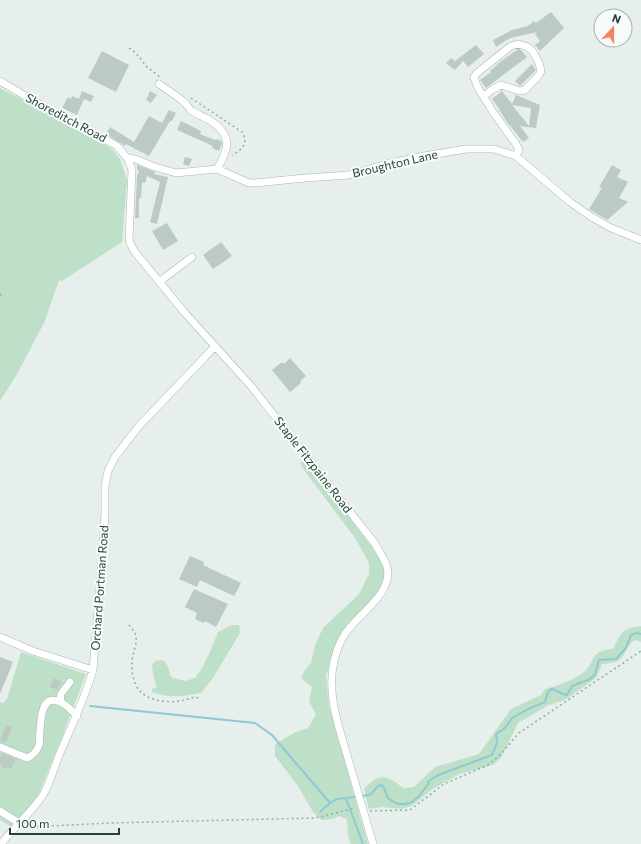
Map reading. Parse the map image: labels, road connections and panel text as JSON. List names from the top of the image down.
{
  "streets": {
    "street": [
      "Shoreditch Road",
      "Broughton Lane",
      "Staple Fitzpaine Road",
      "Orchard Portman Road"
    ]
  },
  "crossings": [
    ["Shoreditch Road", "Staple Fitzpaine Road"],
    ["Staple Fitzpaine Road", "Orchard Portman Road"]
  ],
  "scale_bar": "100 m",
  "north": "top"
}
